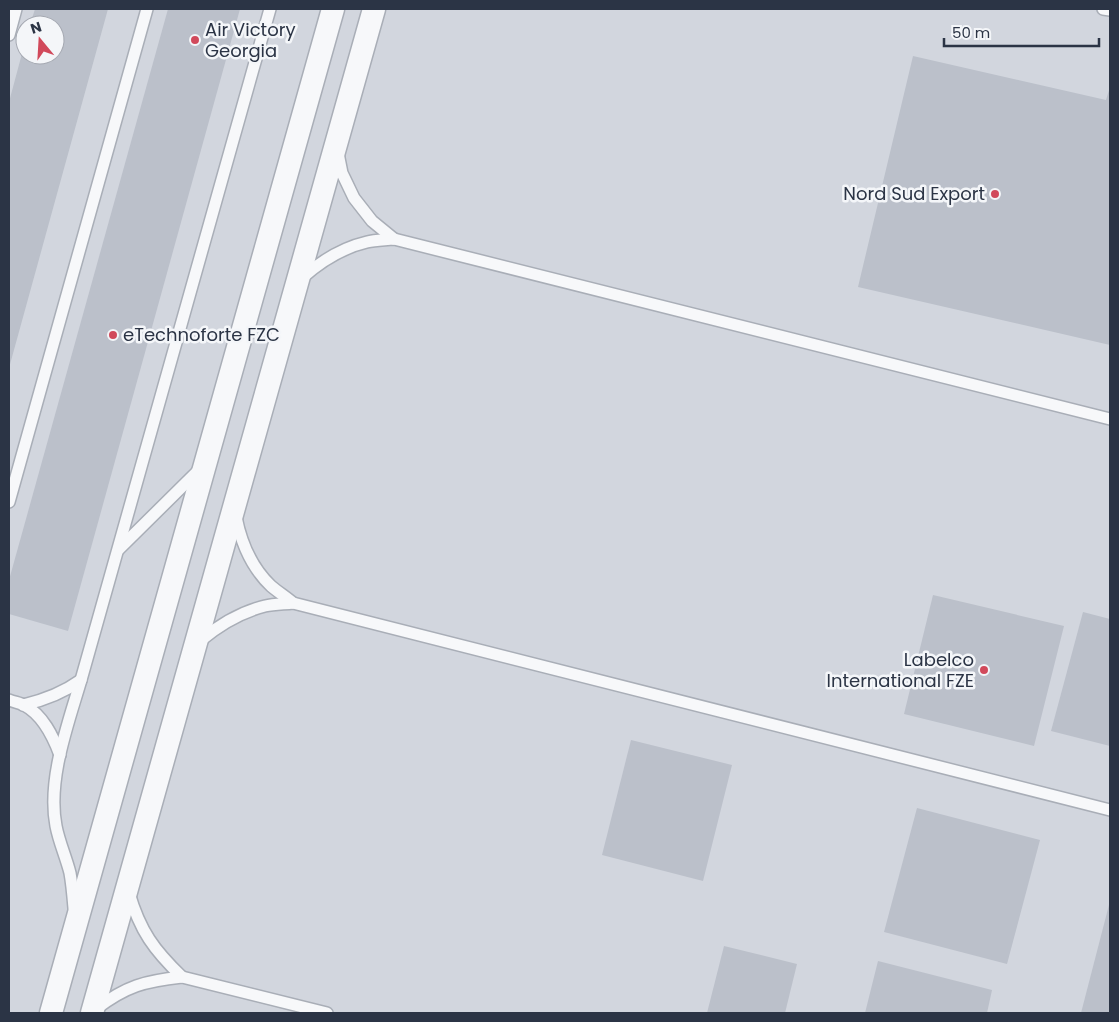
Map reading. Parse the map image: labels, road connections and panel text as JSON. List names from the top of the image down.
{
  "places": [
    "Air Victory Georgia",
    "Nord Sud Export",
    "eTechnoforte FZC",
    "Labelco International FZE"
  ],
  "scale_bar": "50 m",
  "north": "top"
}
